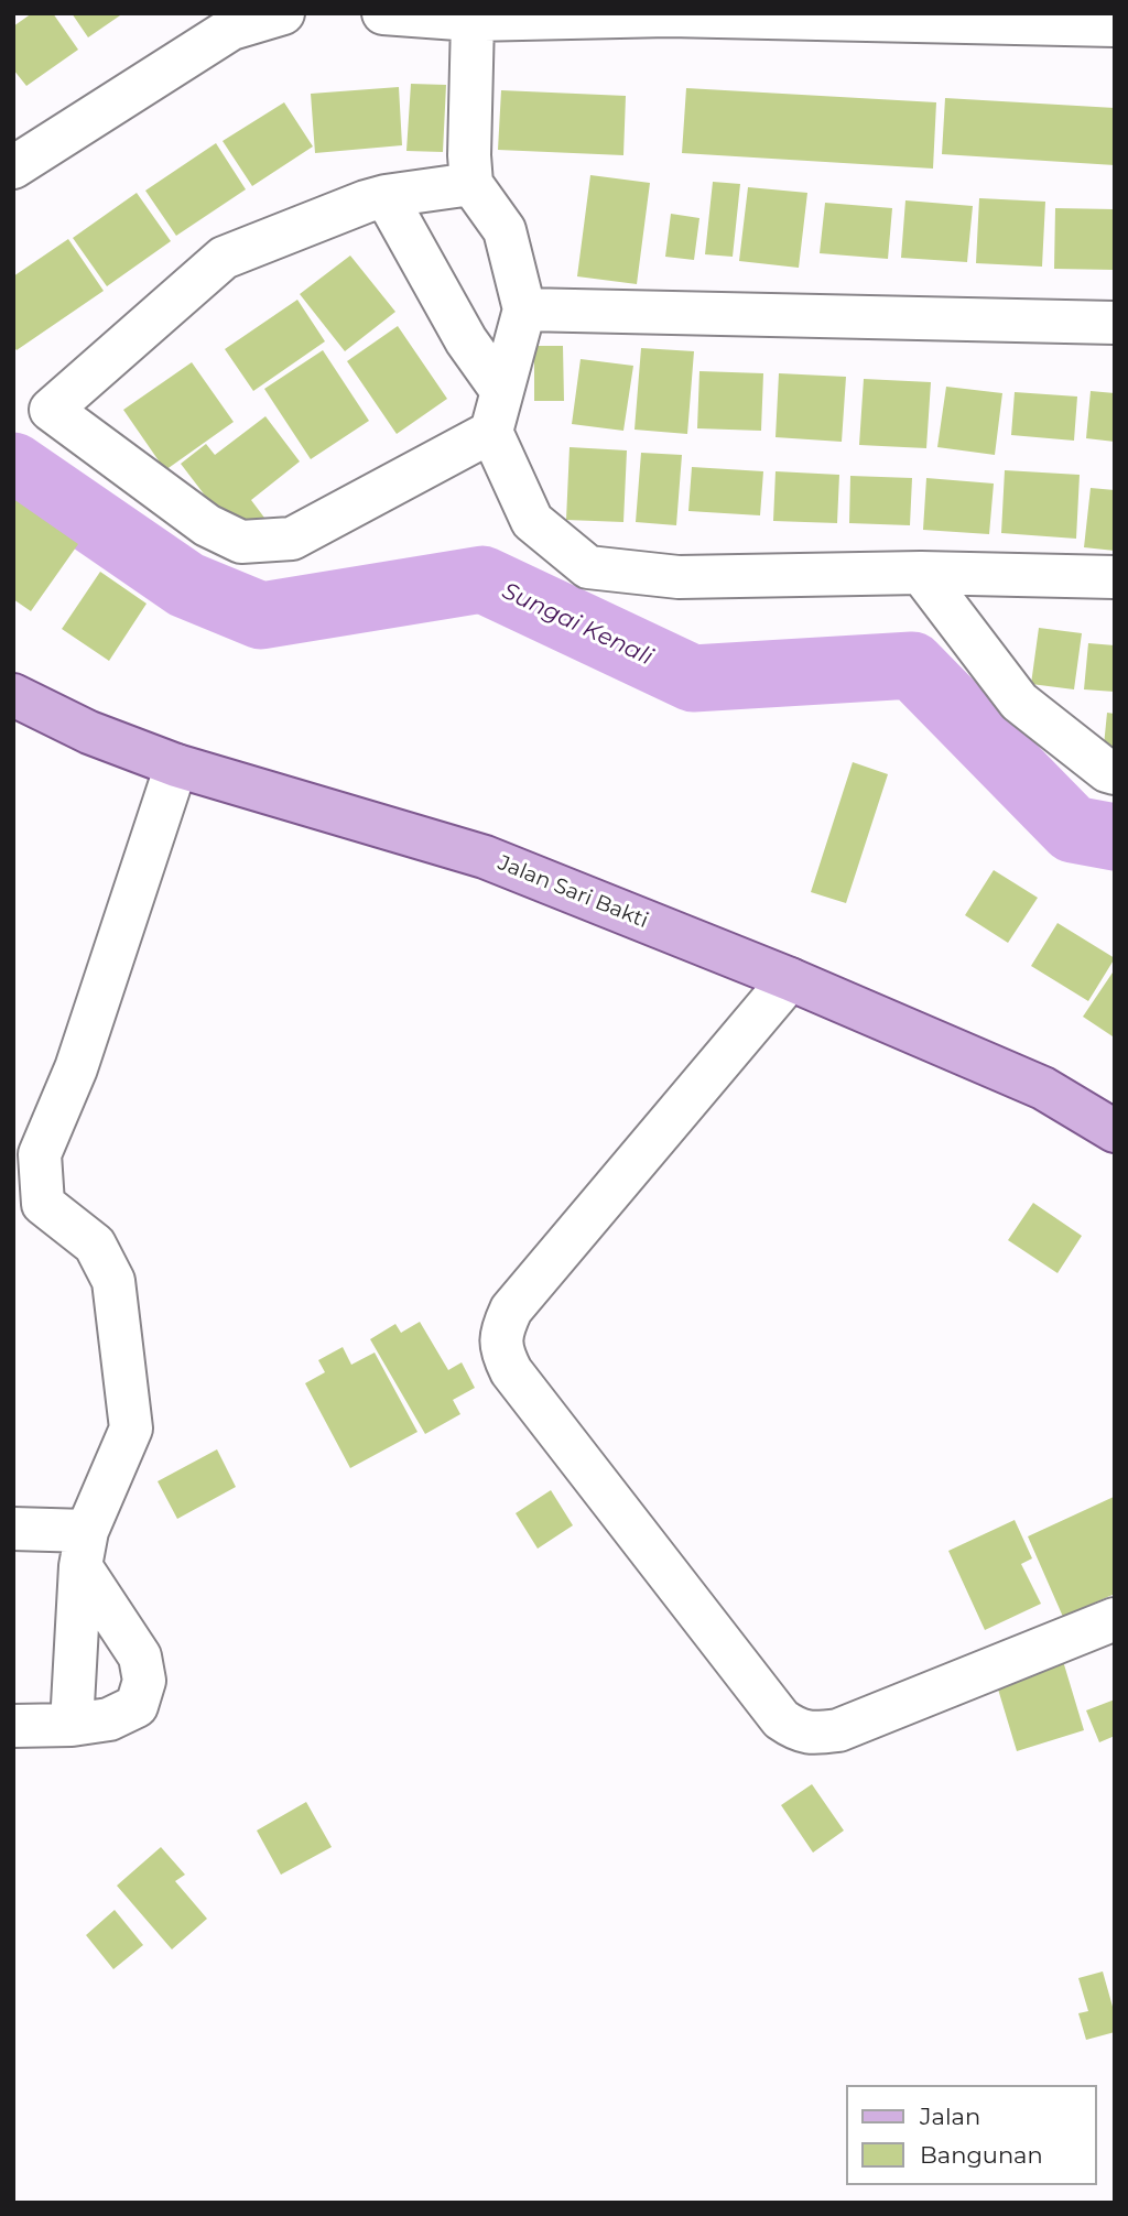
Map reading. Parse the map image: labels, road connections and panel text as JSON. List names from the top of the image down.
{
  "streets": {
    "main road": ["Jalan Sari Bakti"]
  },
  "water": ["Sungai Kenali"],
  "legend": ["Jalan", "Bangunan"]
}
